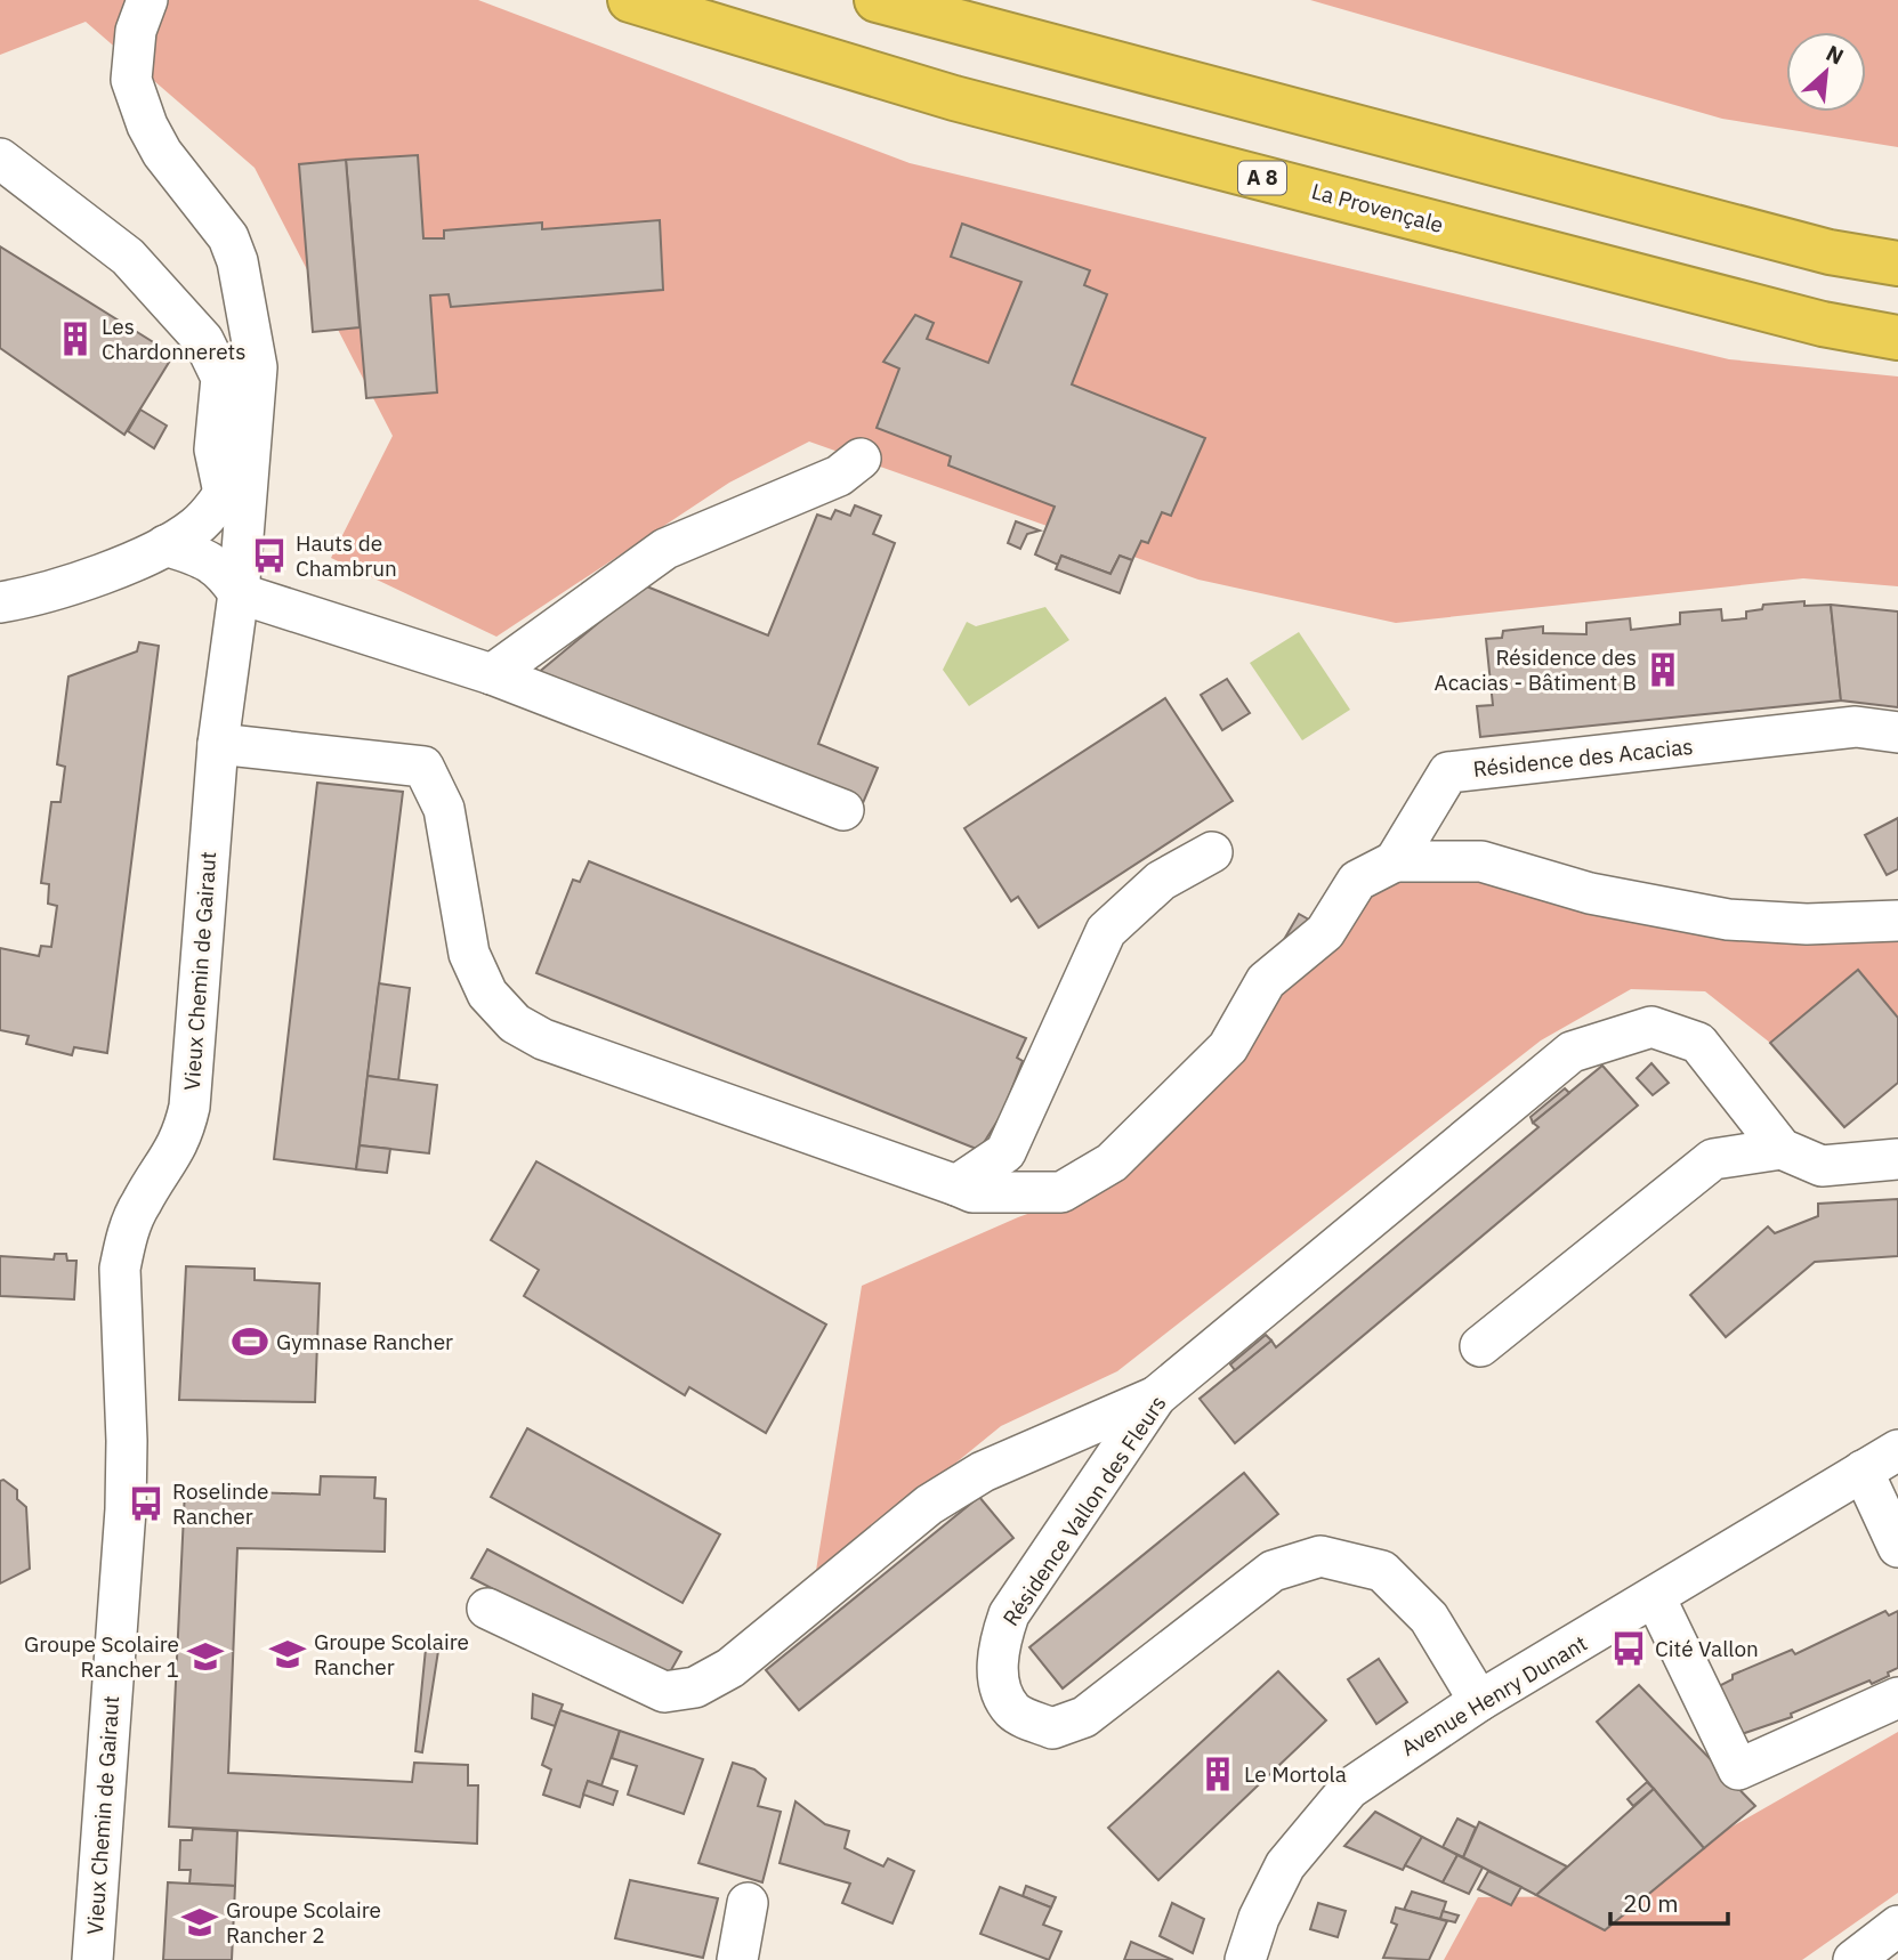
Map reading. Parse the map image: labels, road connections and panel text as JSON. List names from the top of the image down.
{
  "streets": {
    "highway": ["A 8", "La Provençale"],
    "street": [
      "Résidence des Acacias",
      "Vieux Chemin de Gairaut",
      "Résidence Vallon des Fleurs",
      "Avenue Henry Dunant"
    ]
  },
  "crossings": [
    ["Résidence Vallon des Fleurs", "Avenue Henry Dunant"]
  ],
  "places": {
    "building": ["Les Chardonnerets", "Résidence des Acacias - Bâtiment B", "Le Mortola"],
    "bus stop": ["Hauts de Chambrun", "Roselinde Rancher", "Cité Vallon"],
    "sports": ["Gymnase Rancher"],
    "school or university": ["Groupe Scolaire Rancher", "Groupe Scolaire Rancher 1", "Groupe Scolaire Rancher 2"]
  },
  "scale_bar": "20 m",
  "north": "top right"
}
